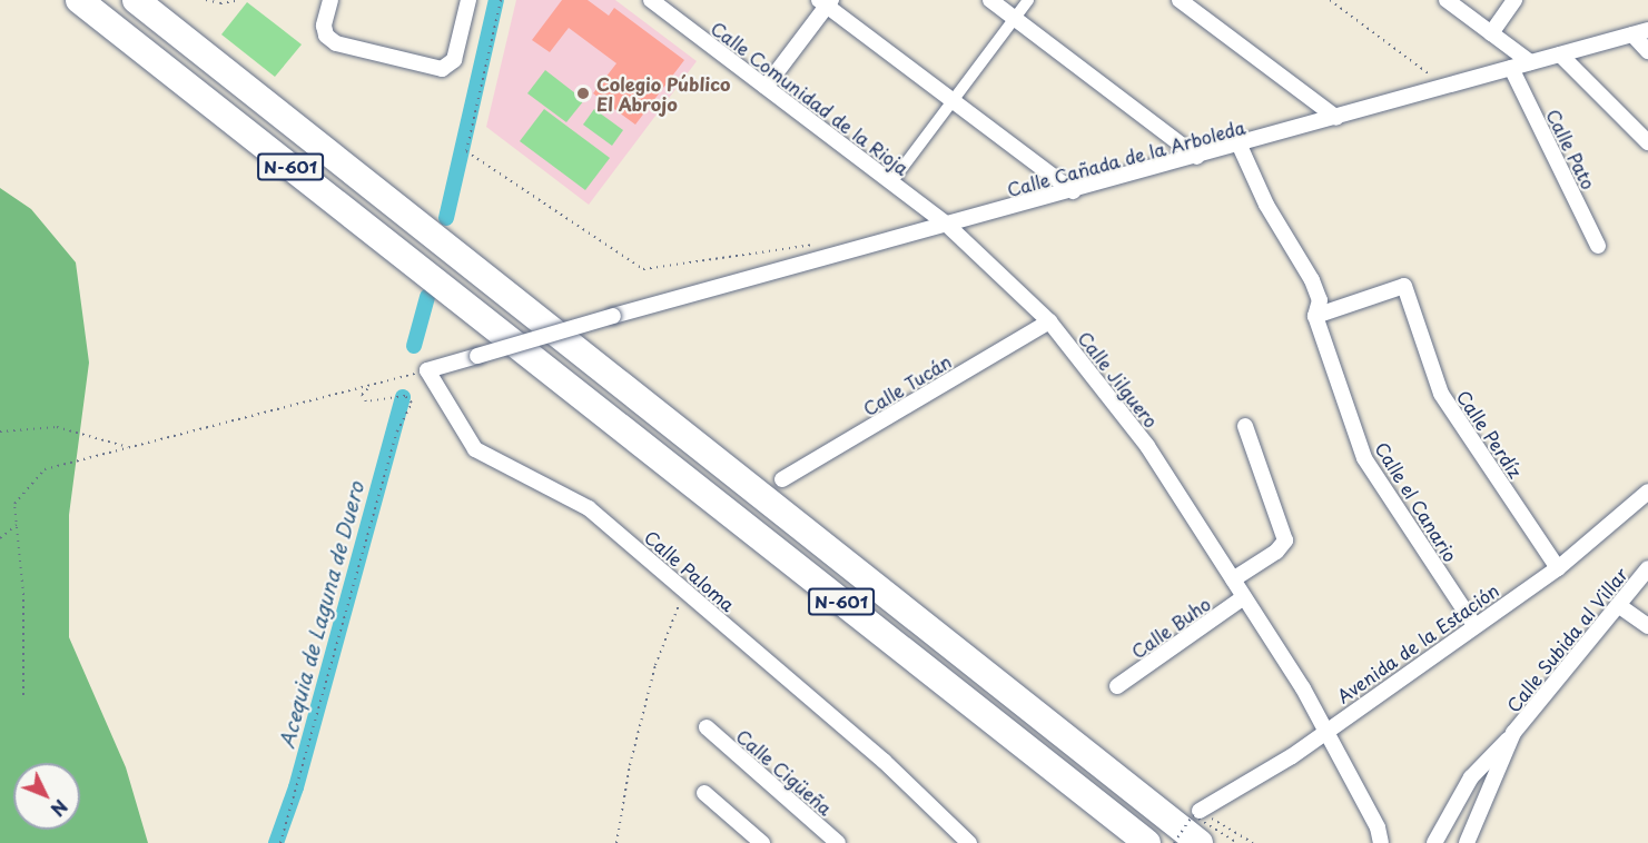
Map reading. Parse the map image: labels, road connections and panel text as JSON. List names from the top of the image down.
{
  "streets": {
    "highway": ["N-601"],
    "street": [
      "Calle Comunidad de la Rioja",
      "Calle Pato",
      "Calle Cañada de la Arboleda",
      "Calle Jilguero",
      "Calle Tucán",
      "Calle Perdíz",
      "Calle el Canario",
      "Calle Paloma",
      "Calle Buho",
      "Calle Subida al Villar",
      "Avenida de la Estación",
      "Calle Cigüeña"
    ]
  },
  "crossings": [
    ["Calle Comunidad de la Rioja", "Calle Cañada de la Arboleda"],
    ["Calle Comunidad de la Rioja", "Calle Jilguero"],
    ["Calle Pato", "Calle Cañada de la Arboleda"],
    ["Calle Cañada de la Arboleda", "Calle Jilguero"],
    ["Calle Cañada de la Arboleda", "Calle el Canario"],
    ["Calle Cañada de la Arboleda", "Calle Paloma"],
    ["Calle Jilguero", "Calle Tucán"],
    ["Calle Jilguero", "Calle Buho"],
    ["Calle Jilguero", "Avenida de la Estación"],
    ["Calle Perdíz", "Calle el Canario"],
    ["Calle Perdíz", "Avenida de la Estación"],
    ["Calle el Canario", "Avenida de la Estación"]
  ],
  "water": ["Acequia de Laguna de Duero"],
  "places": ["Colegio Público El Abrojo"],
  "north": "bottom right"
}
